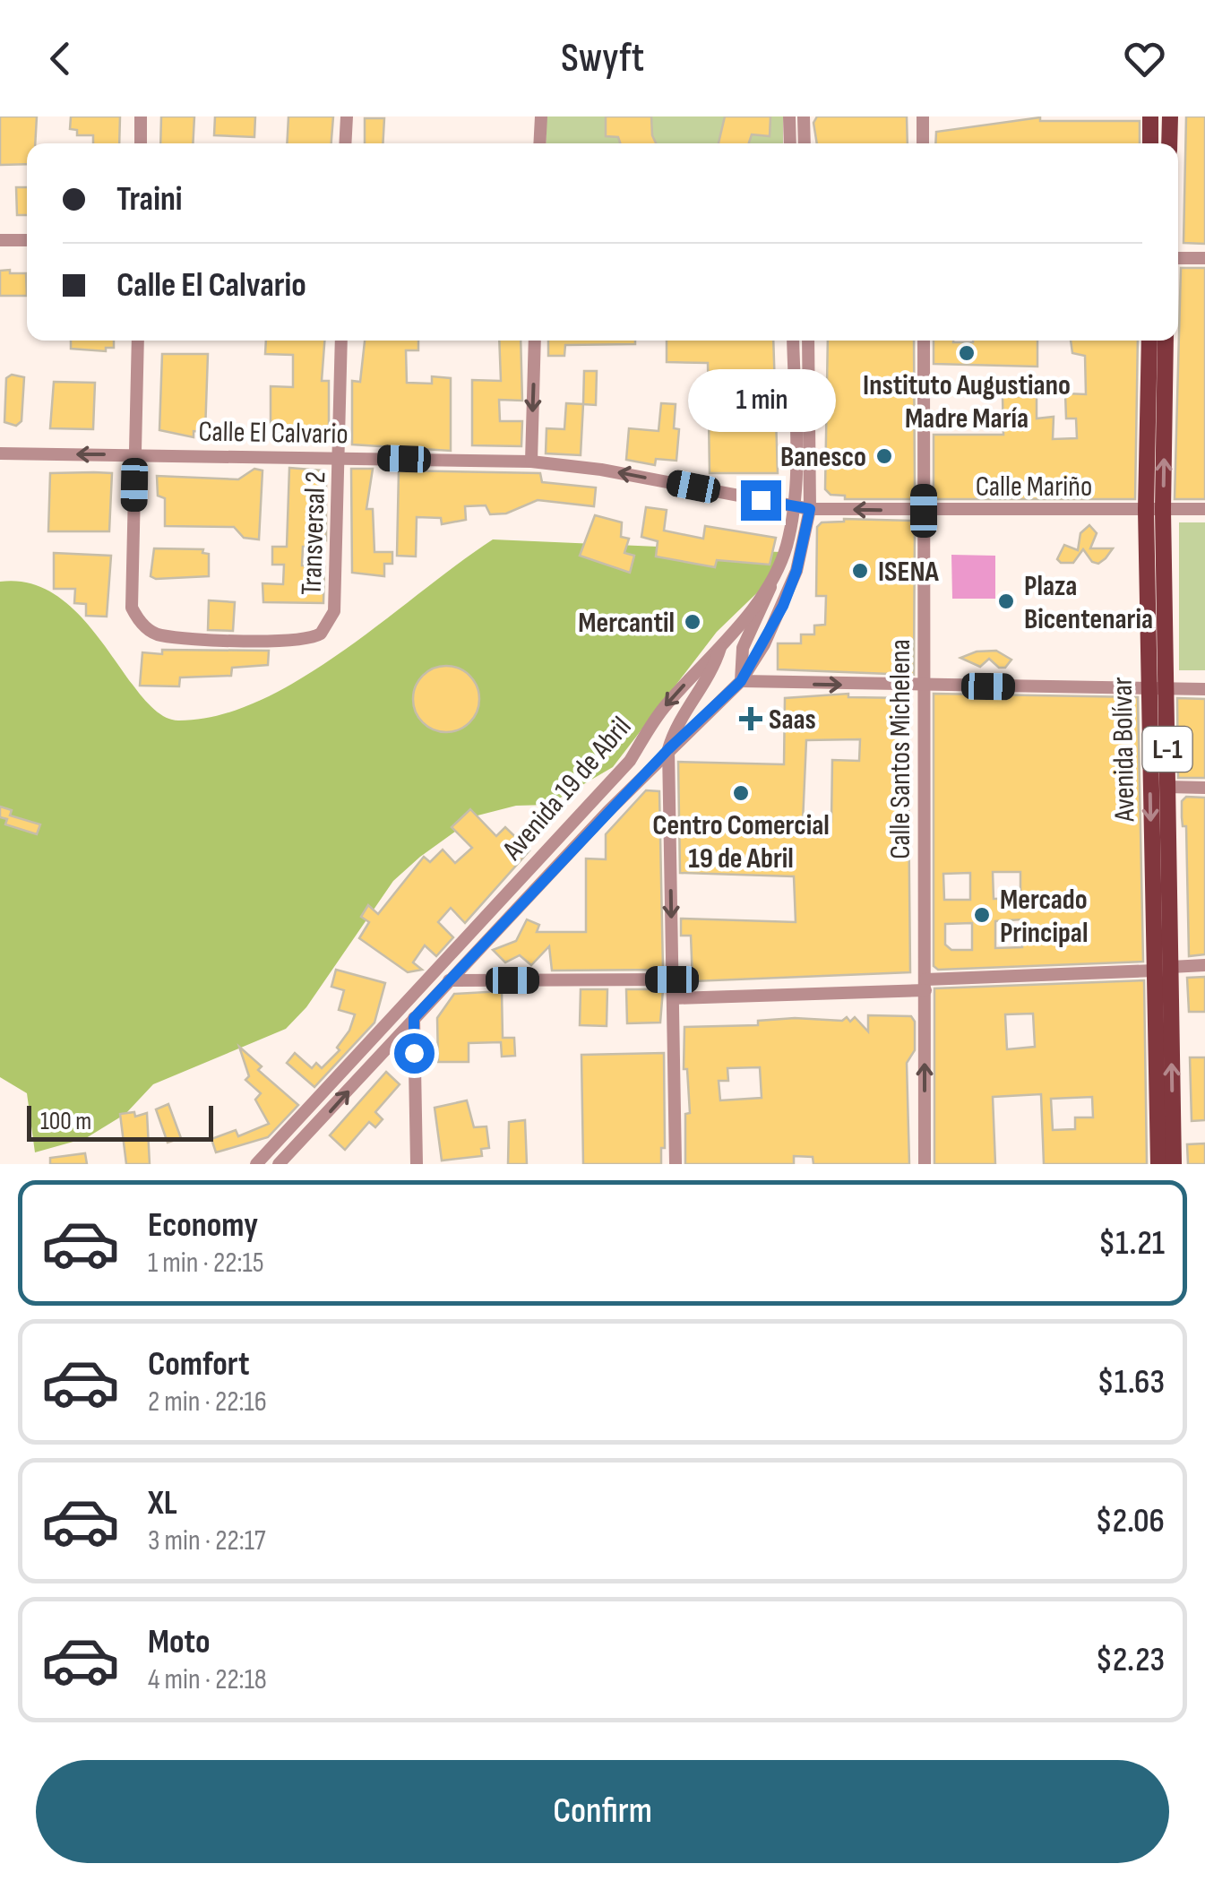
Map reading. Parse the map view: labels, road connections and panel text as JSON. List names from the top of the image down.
{
  "streets": {
    "main road": ["Avenida Bolívar", "L-1"],
    "street": [
      "Calle El Calvario",
      "Calle Mariño",
      "Transversal 2",
      "Calle Santos Michelena",
      "Avenida 19 de Abril"
    ]
  },
  "crossings": [
    ["Calle El Calvario", "Calle Mariño"],
    ["Calle El Calvario", "Transversal 2"],
    ["Calle El Calvario", "Avenida 19 de Abril"],
    ["Calle Mariño", "Calle Santos Michelena"],
    ["Calle Mariño", "Avenida Bolívar"],
    ["Calle Mariño", "Avenida 19 de Abril"]
  ],
  "one_way": ["Calle El Calvario"],
  "places": {
    "other": [
      "Instituto Augustiano Madre María",
      "Banesco",
      "ISENA",
      "Plaza Bicentenaria",
      "Mercantil",
      "Centro Comercial 19 de Abril",
      "Mercado Principal"
    ],
    "health": ["Saas"]
  },
  "scale_bar": "100 m",
  "page": {
    "header": "Swyft",
    "banner": ["Traini", "Calle El Calvario"],
    "bubble": "1 min",
    "scale": "100 m",
    "list": [
      {
        "name": "Economy",
        "note": "1 min · 22:15",
        "value": "$1.21"
      },
      {
        "name": "Comfort",
        "note": "2 min · 22:16",
        "value": "$1.63"
      },
      {
        "name": "XL",
        "note": "3 min · 22:17",
        "value": "$2.06"
      },
      {
        "name": "Moto",
        "note": "4 min · 22:18",
        "value": "$2.23"
      }
    ],
    "buttons": "Confirm"
  }
}
